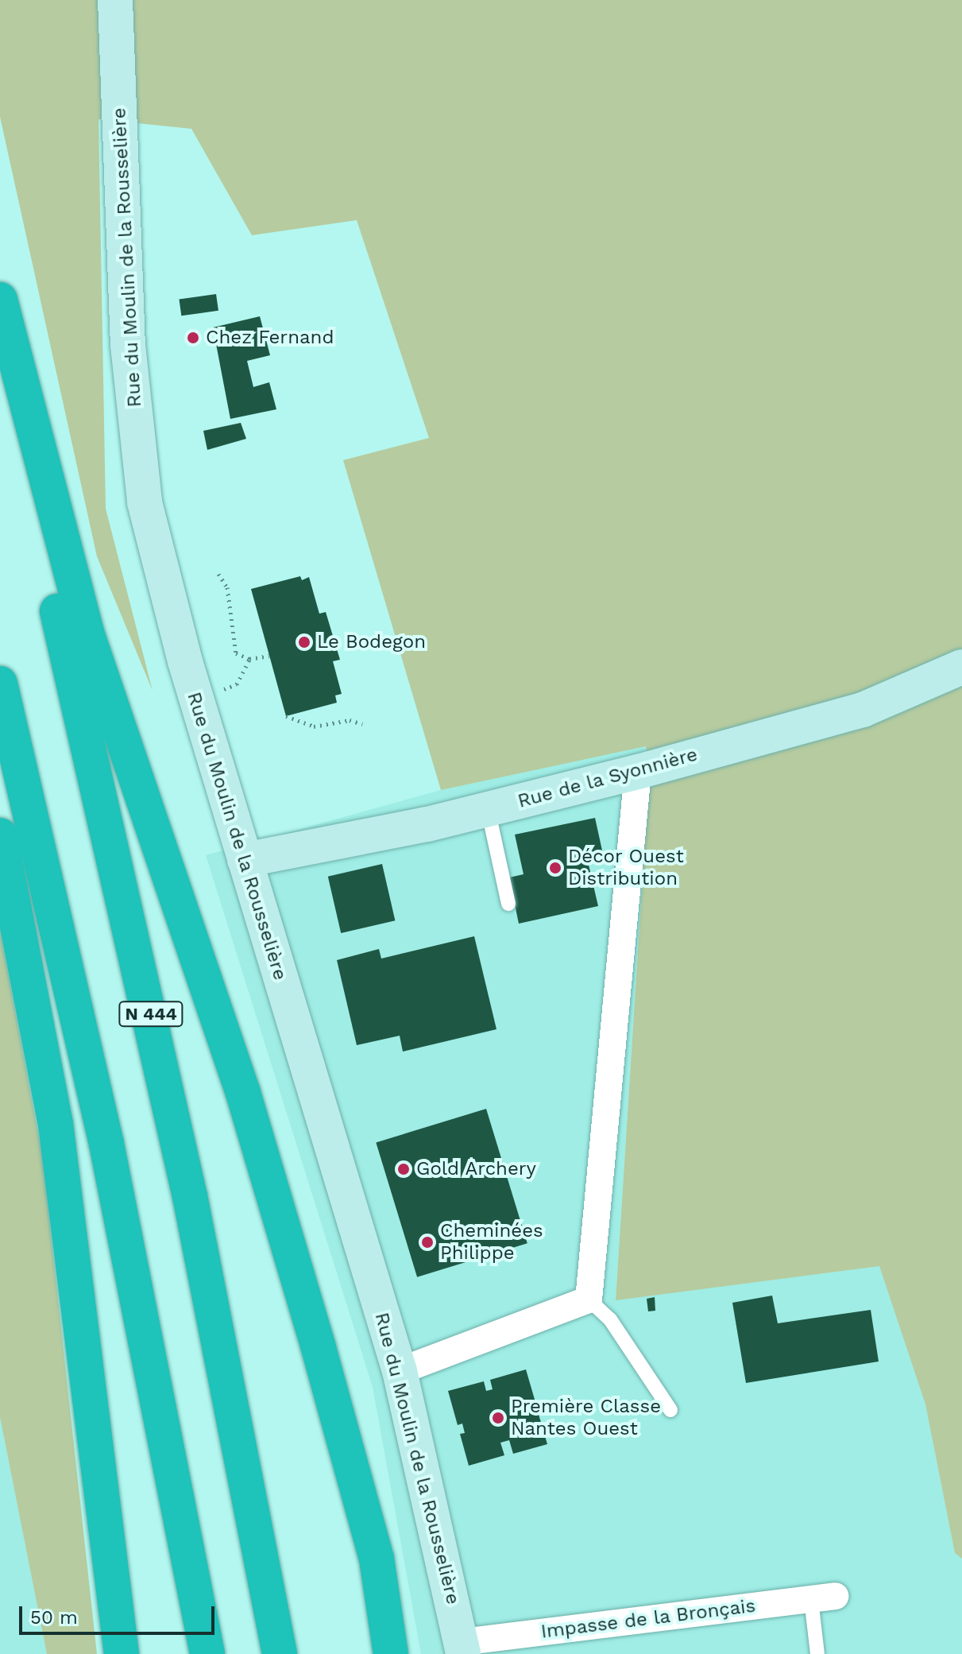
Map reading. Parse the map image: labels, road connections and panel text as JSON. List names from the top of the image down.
{
  "streets": {
    "highway": ["N 444"],
    "street": ["Rue du Moulin de la Rousselière", "Rue de la Syonnière", "Impasse de la Bronçais"]
  },
  "crossings": [
    ["Rue du Moulin de la Rousselière", "Rue de la Syonnière"],
    ["Rue du Moulin de la Rousselière", "Impasse de la Bronçais"]
  ],
  "places": [
    "Chez Fernand",
    "Le Bodegon",
    "Décor Ouest Distribution",
    "Gold Archery",
    "Cheminées Philippe",
    "Première Classe Nantes Ouest"
  ],
  "scale_bar": "50 m"
}
